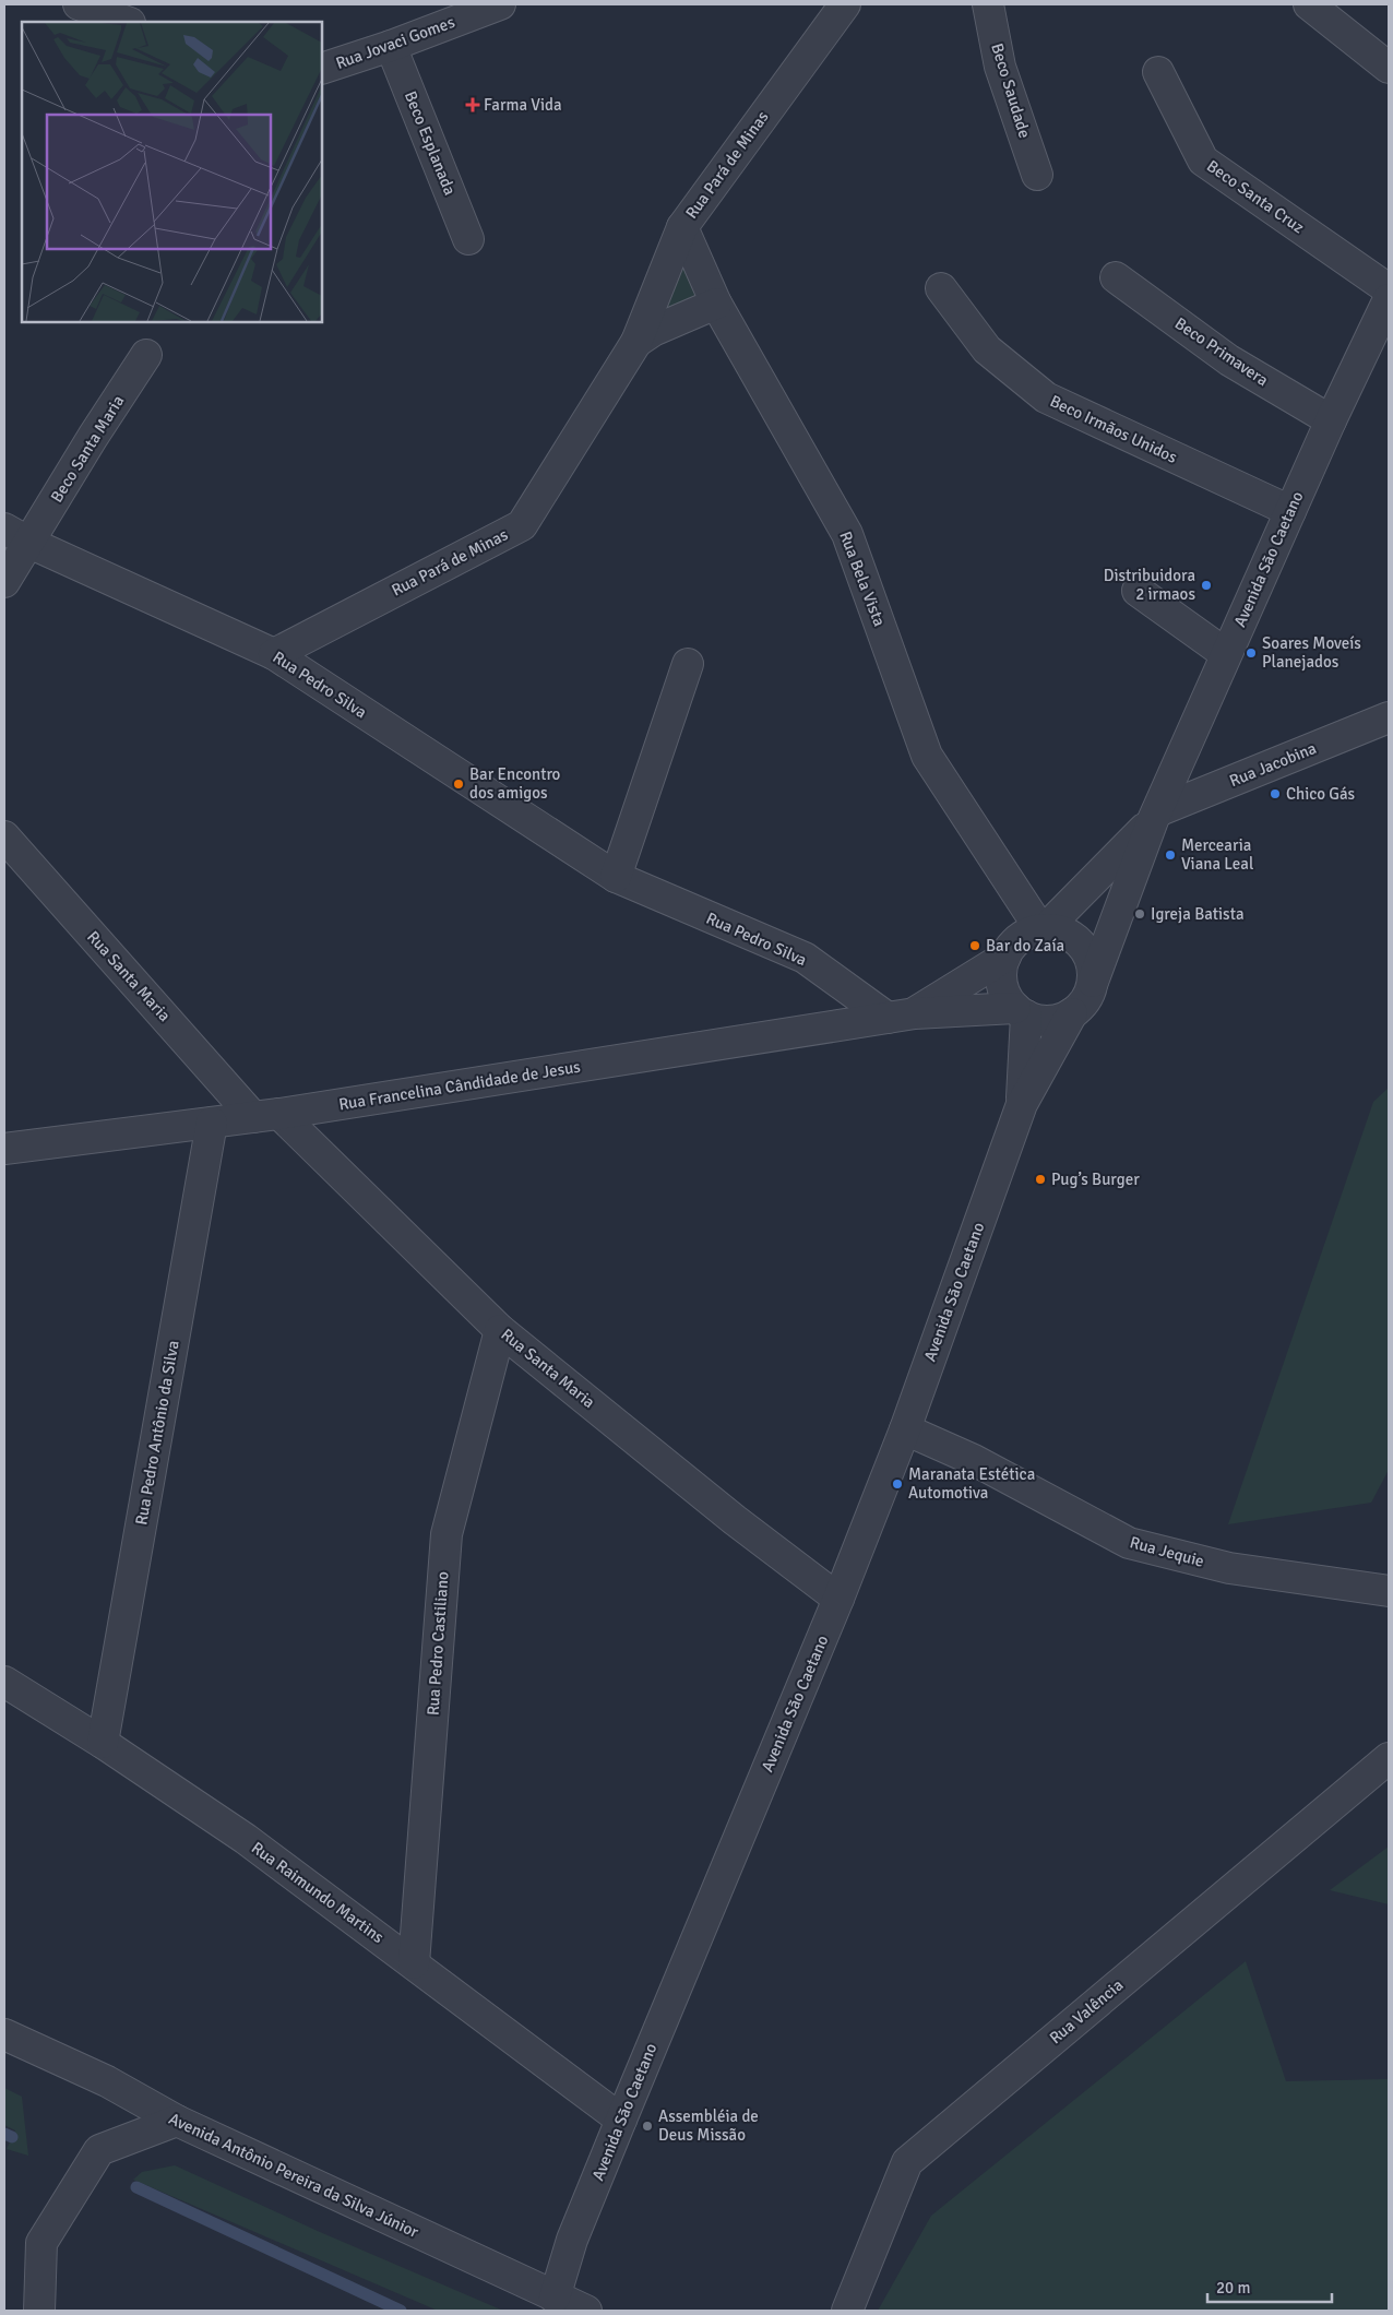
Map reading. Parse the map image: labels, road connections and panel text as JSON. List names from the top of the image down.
{
  "streets": {
    "street": [
      "Rua Jovaci Gomes",
      "Beco Saudade",
      "Beco Esplanada",
      "Rua Pará de Minas",
      "Beco Santa Cruz",
      "Beco Primavera",
      "Beco Irmãos Unidos",
      "Beco Santa Maria",
      "Avenida São Caetano",
      "Rua Bela Vista",
      "Rua Pedro Silva",
      "Rua Jacobina",
      "Rua Santa Maria",
      "Rua Francelina Cândidade de Jesus",
      "Rua Pedro Antônio da Silva",
      "Rua Jequie",
      "Rua Pedro Castiliano",
      "Rua Raimundo Martins",
      "Rua Valência",
      "Avenida Antônio Pereira da Silva Júnior"
    ]
  },
  "crossings": [
    ["Rua Jovaci Gomes", "Beco Esplanada"],
    ["Rua Pará de Minas", "Rua Bela Vista"],
    ["Rua Pará de Minas", "Rua Pedro Silva"],
    ["Beco Primavera", "Avenida São Caetano"],
    ["Beco Irmãos Unidos", "Avenida São Caetano"],
    ["Beco Santa Maria", "Rua Pedro Silva"],
    ["Avenida São Caetano", "Rua Bela Vista"],
    ["Avenida São Caetano", "Rua Jacobina"],
    ["Avenida São Caetano", "Rua Santa Maria"],
    ["Avenida São Caetano", "Rua Francelina Cândidade de Jesus"],
    ["Avenida São Caetano", "Rua Jequie"],
    ["Avenida São Caetano", "Rua Raimundo Martins"],
    ["Avenida São Caetano", "Avenida Antônio Pereira da Silva Júnior"],
    ["Rua Bela Vista", "Rua Francelina Cândidade de Jesus"],
    ["Rua Pedro Silva", "Rua Francelina Cândidade de Jesus"],
    ["Rua Santa Maria", "Rua Francelina Cândidade de Jesus"],
    ["Rua Santa Maria", "Rua Pedro Castiliano"],
    ["Rua Francelina Cândidade de Jesus", "Rua Pedro Antônio da Silva"],
    ["Rua Pedro Antônio da Silva", "Rua Raimundo Martins"],
    ["Rua Pedro Castiliano", "Rua Raimundo Martins"]
  ],
  "places": {
    "health": ["Farma Vida"],
    "other": [
      "Distribuidora 2 irmaos",
      "Soares Moveís Planejados",
      "Bar Encontro dos amigos",
      "Chico Gás",
      "Mercearia Viana Leal",
      "Igreja Batista",
      "Bar do Zaía",
      "Pug’s Burger",
      "Maranata Estética Automotiva",
      "Assembléia de Deus Missão"
    ]
  },
  "scale_bar": "20 m"
}
